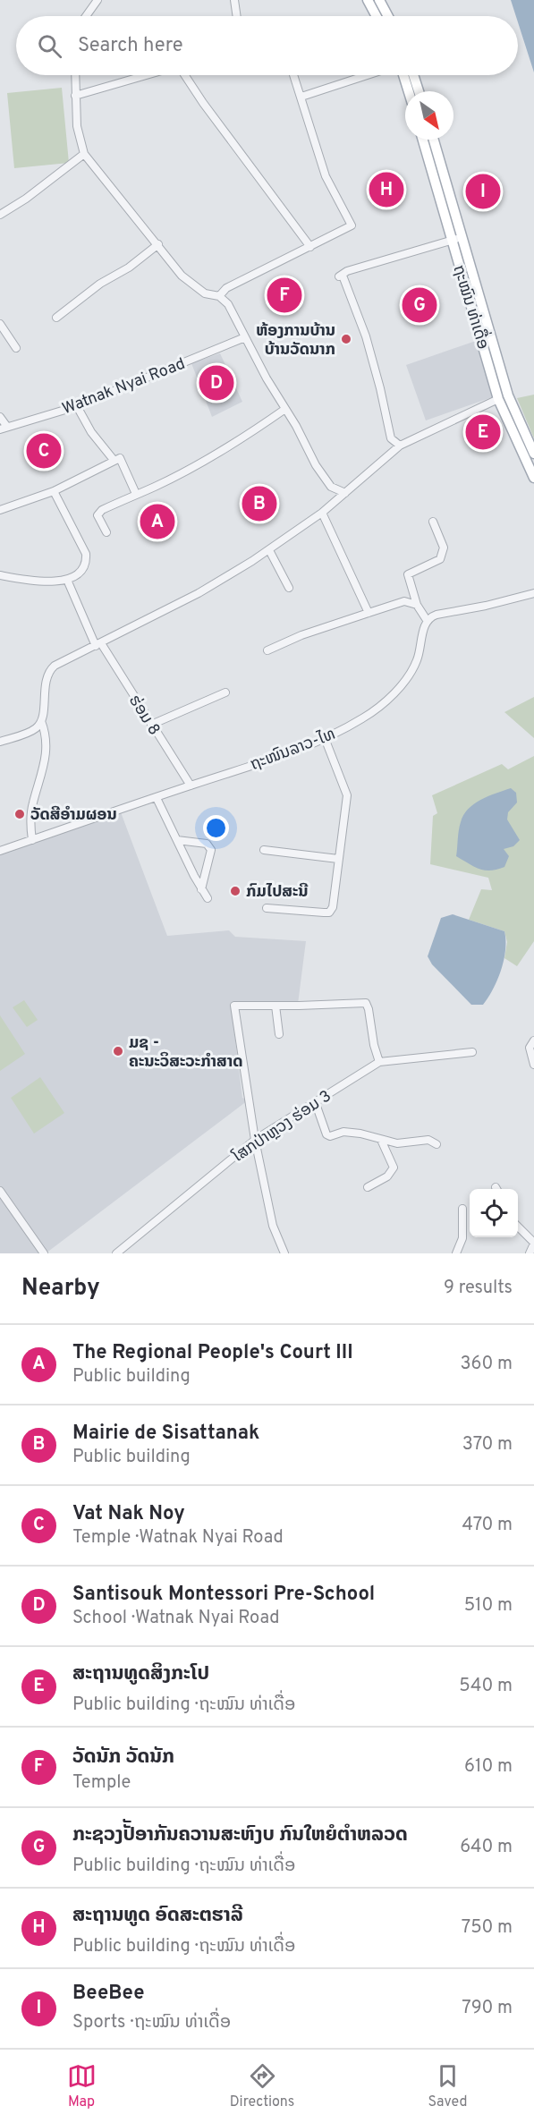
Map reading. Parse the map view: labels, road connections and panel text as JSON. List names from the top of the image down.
{
  "streets": {
    "main road": ["ຖະໝົນ ທ່າເດື່ອ"],
    "street": [
      "Watnak Nyai Road",
      "ຮ່ອມ 8",
      "ຖະໜົນລາວ-ໄທ",
      "ໂສກປ່າຫຼວງ ຮ່ອມ 3"
    ]
  },
  "crossings": [
    ["ຮ່ອມ 8", "ຖະໜົນລາວ-ໄທ"]
  ],
  "places": [
    "ຫ້ອງການບ້ານ ບ້ານວັດນາກ",
    "ວັດສີອຳມຜອນ",
    "ກົມໄປສະນີ",
    "ມຊ - ຄະນະວິສະວະກຳສາດ"
  ],
  "north": "bottom right",
  "page": {
    "search": "Search here",
    "pins": [
      "H",
      "I",
      "F",
      "G",
      "D",
      "E",
      "C",
      "B",
      "A"
    ],
    "heading": ["Nearby", "9 results"],
    "list": [
      {
        "mark": "A",
        "name": "The Regional People's Court III",
        "note": "Public building",
        "value": "360 m"
      },
      {
        "mark": "B",
        "name": "Mairie de Sisattanak",
        "note": "Public building",
        "value": "370 m"
      },
      {
        "mark": "C",
        "name": "Vat Nak Noy",
        "note": "Temple · Watnak Nyai Road",
        "value": "470 m"
      },
      {
        "mark": "D",
        "name": "Santisouk Montessori Pre-School",
        "note": "School · Watnak Nyai Road",
        "value": "510 m"
      },
      {
        "mark": "E",
        "name": "ສະຖານທູດສິງກະໂປ",
        "note": "Public building · ຖະໝົນ ທ່າເດື່ອ",
        "value": "540 m"
      },
      {
        "mark": "F",
        "name": "ວັດນັກ ວັດນັກ",
        "note": "Temple",
        "value": "610 m"
      },
      {
        "mark": "G",
        "name": "ກະຊວງປັັອາກັນຄວານສະຫົງບ ກົນໃຫຍໍຕຳຫລວດ",
        "note": "Public building · ຖະໝົນ ທ່າເດື່ອ",
        "value": "640 m"
      },
      {
        "mark": "H",
        "name": "ສະຖານທູດ ອົດສະຕຮາລີ",
        "note": "Public building · ຖະໝົນ ທ່າເດື່ອ",
        "value": "750 m"
      },
      {
        "mark": "I",
        "name": "BeeBee",
        "note": "Sports · ຖະໝົນ ທ່າເດື່ອ",
        "value": "790 m"
      }
    ],
    "nav": ["Map", "Directions", "Saved"]
  }
}
